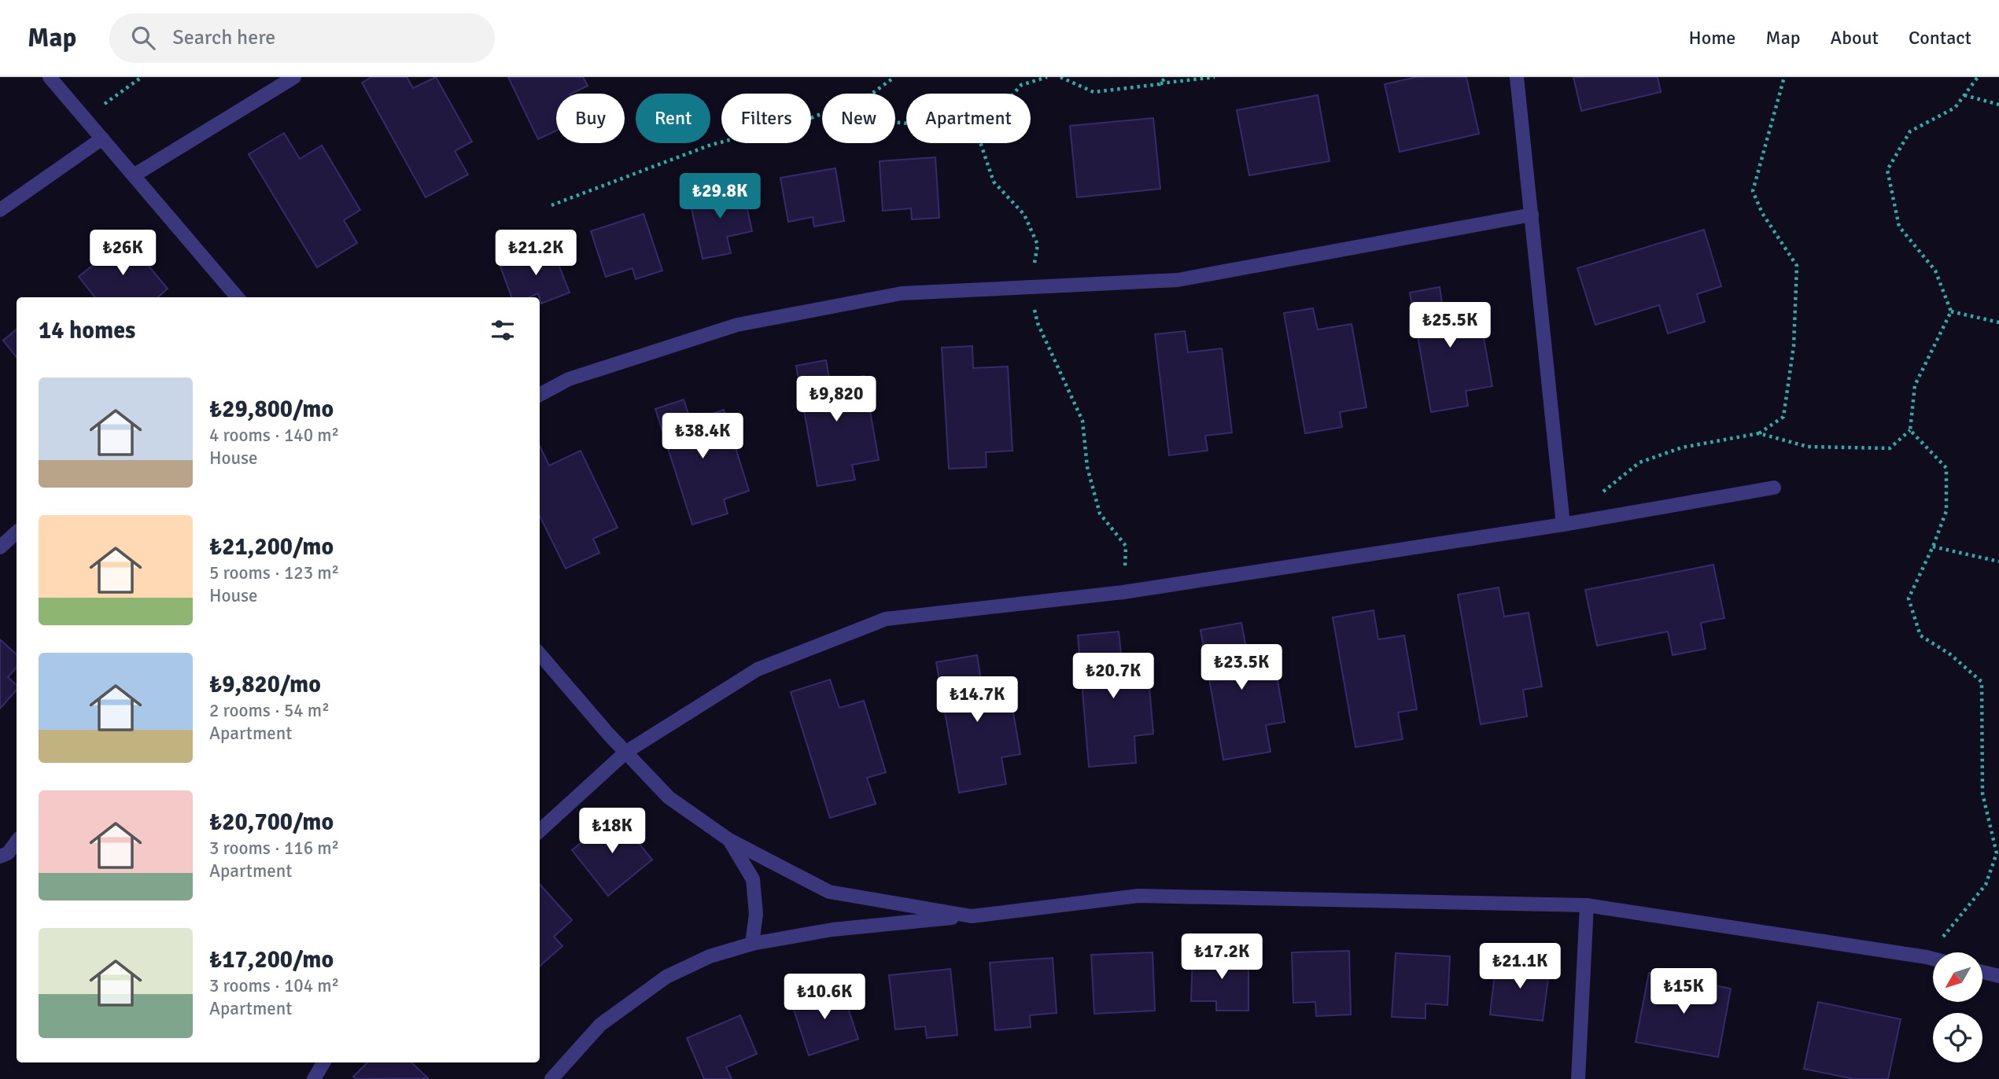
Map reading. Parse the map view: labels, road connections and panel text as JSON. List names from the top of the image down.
{
  "north": "bottom left",
  "page": {
    "header": "Map",
    "search": "Search here",
    "nav": [
      "Home",
      "Map",
      "About",
      "Contact"
    ],
    "chip": [
      "Buy",
      "Rent",
      "Filters",
      "New",
      "Apartment"
    ],
    "price": [
      "₺29.8K",
      "₺26K",
      "₺21.2K",
      "₺25.5K",
      "₺9,820",
      "₺38.4K",
      "₺23.5K",
      "₺20.7K",
      "₺14.7K",
      "₺18K",
      "₺17.2K",
      "₺21.1K",
      "₺15K",
      "₺10.6K"
    ],
    "heading": "14 homes",
    "list": [
      {
        "name": "₺29,800/mo",
        "note": "4 rooms · 140 m² · House"
      },
      {
        "name": "₺21,200/mo",
        "note": "5 rooms · 123 m² · House"
      },
      {
        "name": "₺9,820/mo",
        "note": "2 rooms · 54 m² · Apartment"
      },
      {
        "name": "₺20,700/mo",
        "note": "3 rooms · 116 m² · Apartment"
      },
      {
        "name": "₺17,200/mo",
        "note": "3 rooms · 104 m² · Apartment"
      }
    ]
  }
}
